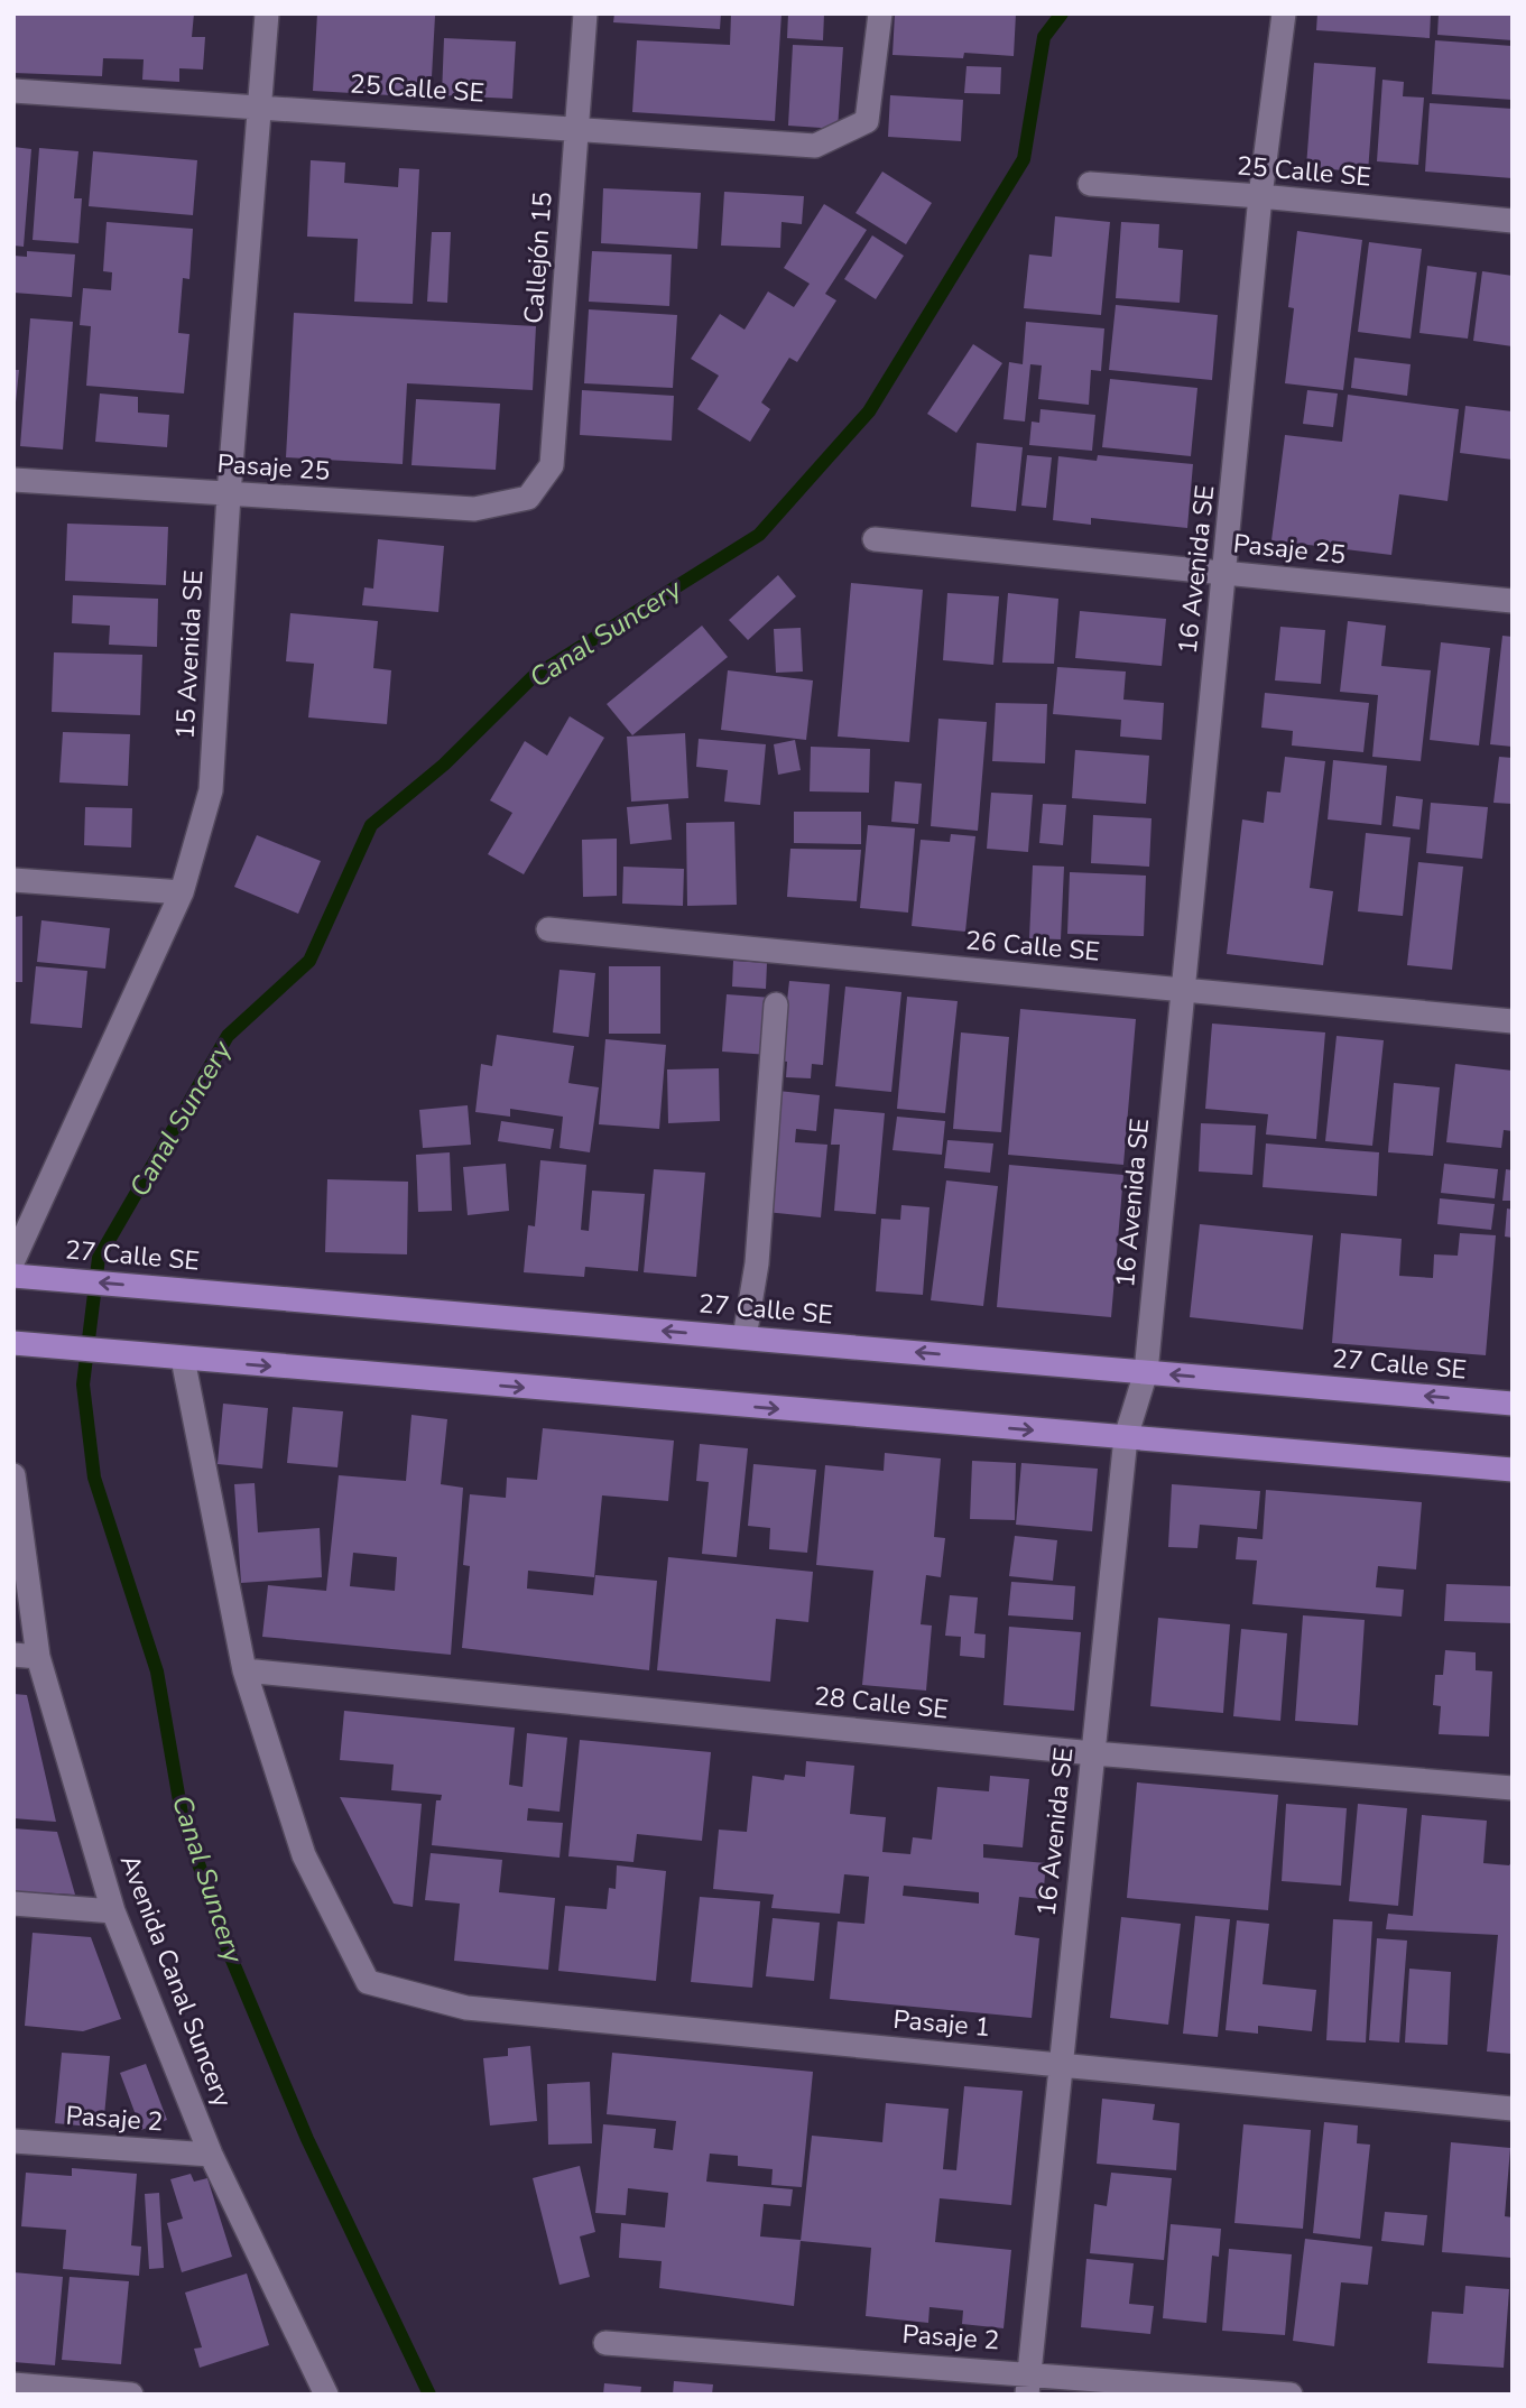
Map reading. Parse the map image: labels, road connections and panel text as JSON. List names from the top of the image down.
{
  "streets": {
    "main road": ["27 Calle SE"],
    "street": [
      "25 Calle SE",
      "Callejón 15",
      "Pasaje 25",
      "16 Avenida SE",
      "15 Avenida SE",
      "26 Calle SE",
      "28 Calle SE",
      "Avenida Canal Suncery",
      "Pasaje 1",
      "Pasaje 2"
    ]
  },
  "crossings": [
    ["25 Calle SE", "Callejón 15"],
    ["25 Calle SE", "16 Avenida SE"],
    ["25 Calle SE", "15 Avenida SE"],
    ["Callejón 15", "Pasaje 25"],
    ["Pasaje 25", "16 Avenida SE"],
    ["Pasaje 25", "15 Avenida SE"],
    ["16 Avenida SE", "26 Calle SE"],
    ["16 Avenida SE", "27 Calle SE"],
    ["16 Avenida SE", "28 Calle SE"],
    ["16 Avenida SE", "Pasaje 1"],
    ["16 Avenida SE", "Pasaje 2"],
    ["28 Calle SE", "Pasaje 1"],
    ["Avenida Canal Suncery", "Pasaje 2"]
  ],
  "water": ["Canal Suncery"]
}
